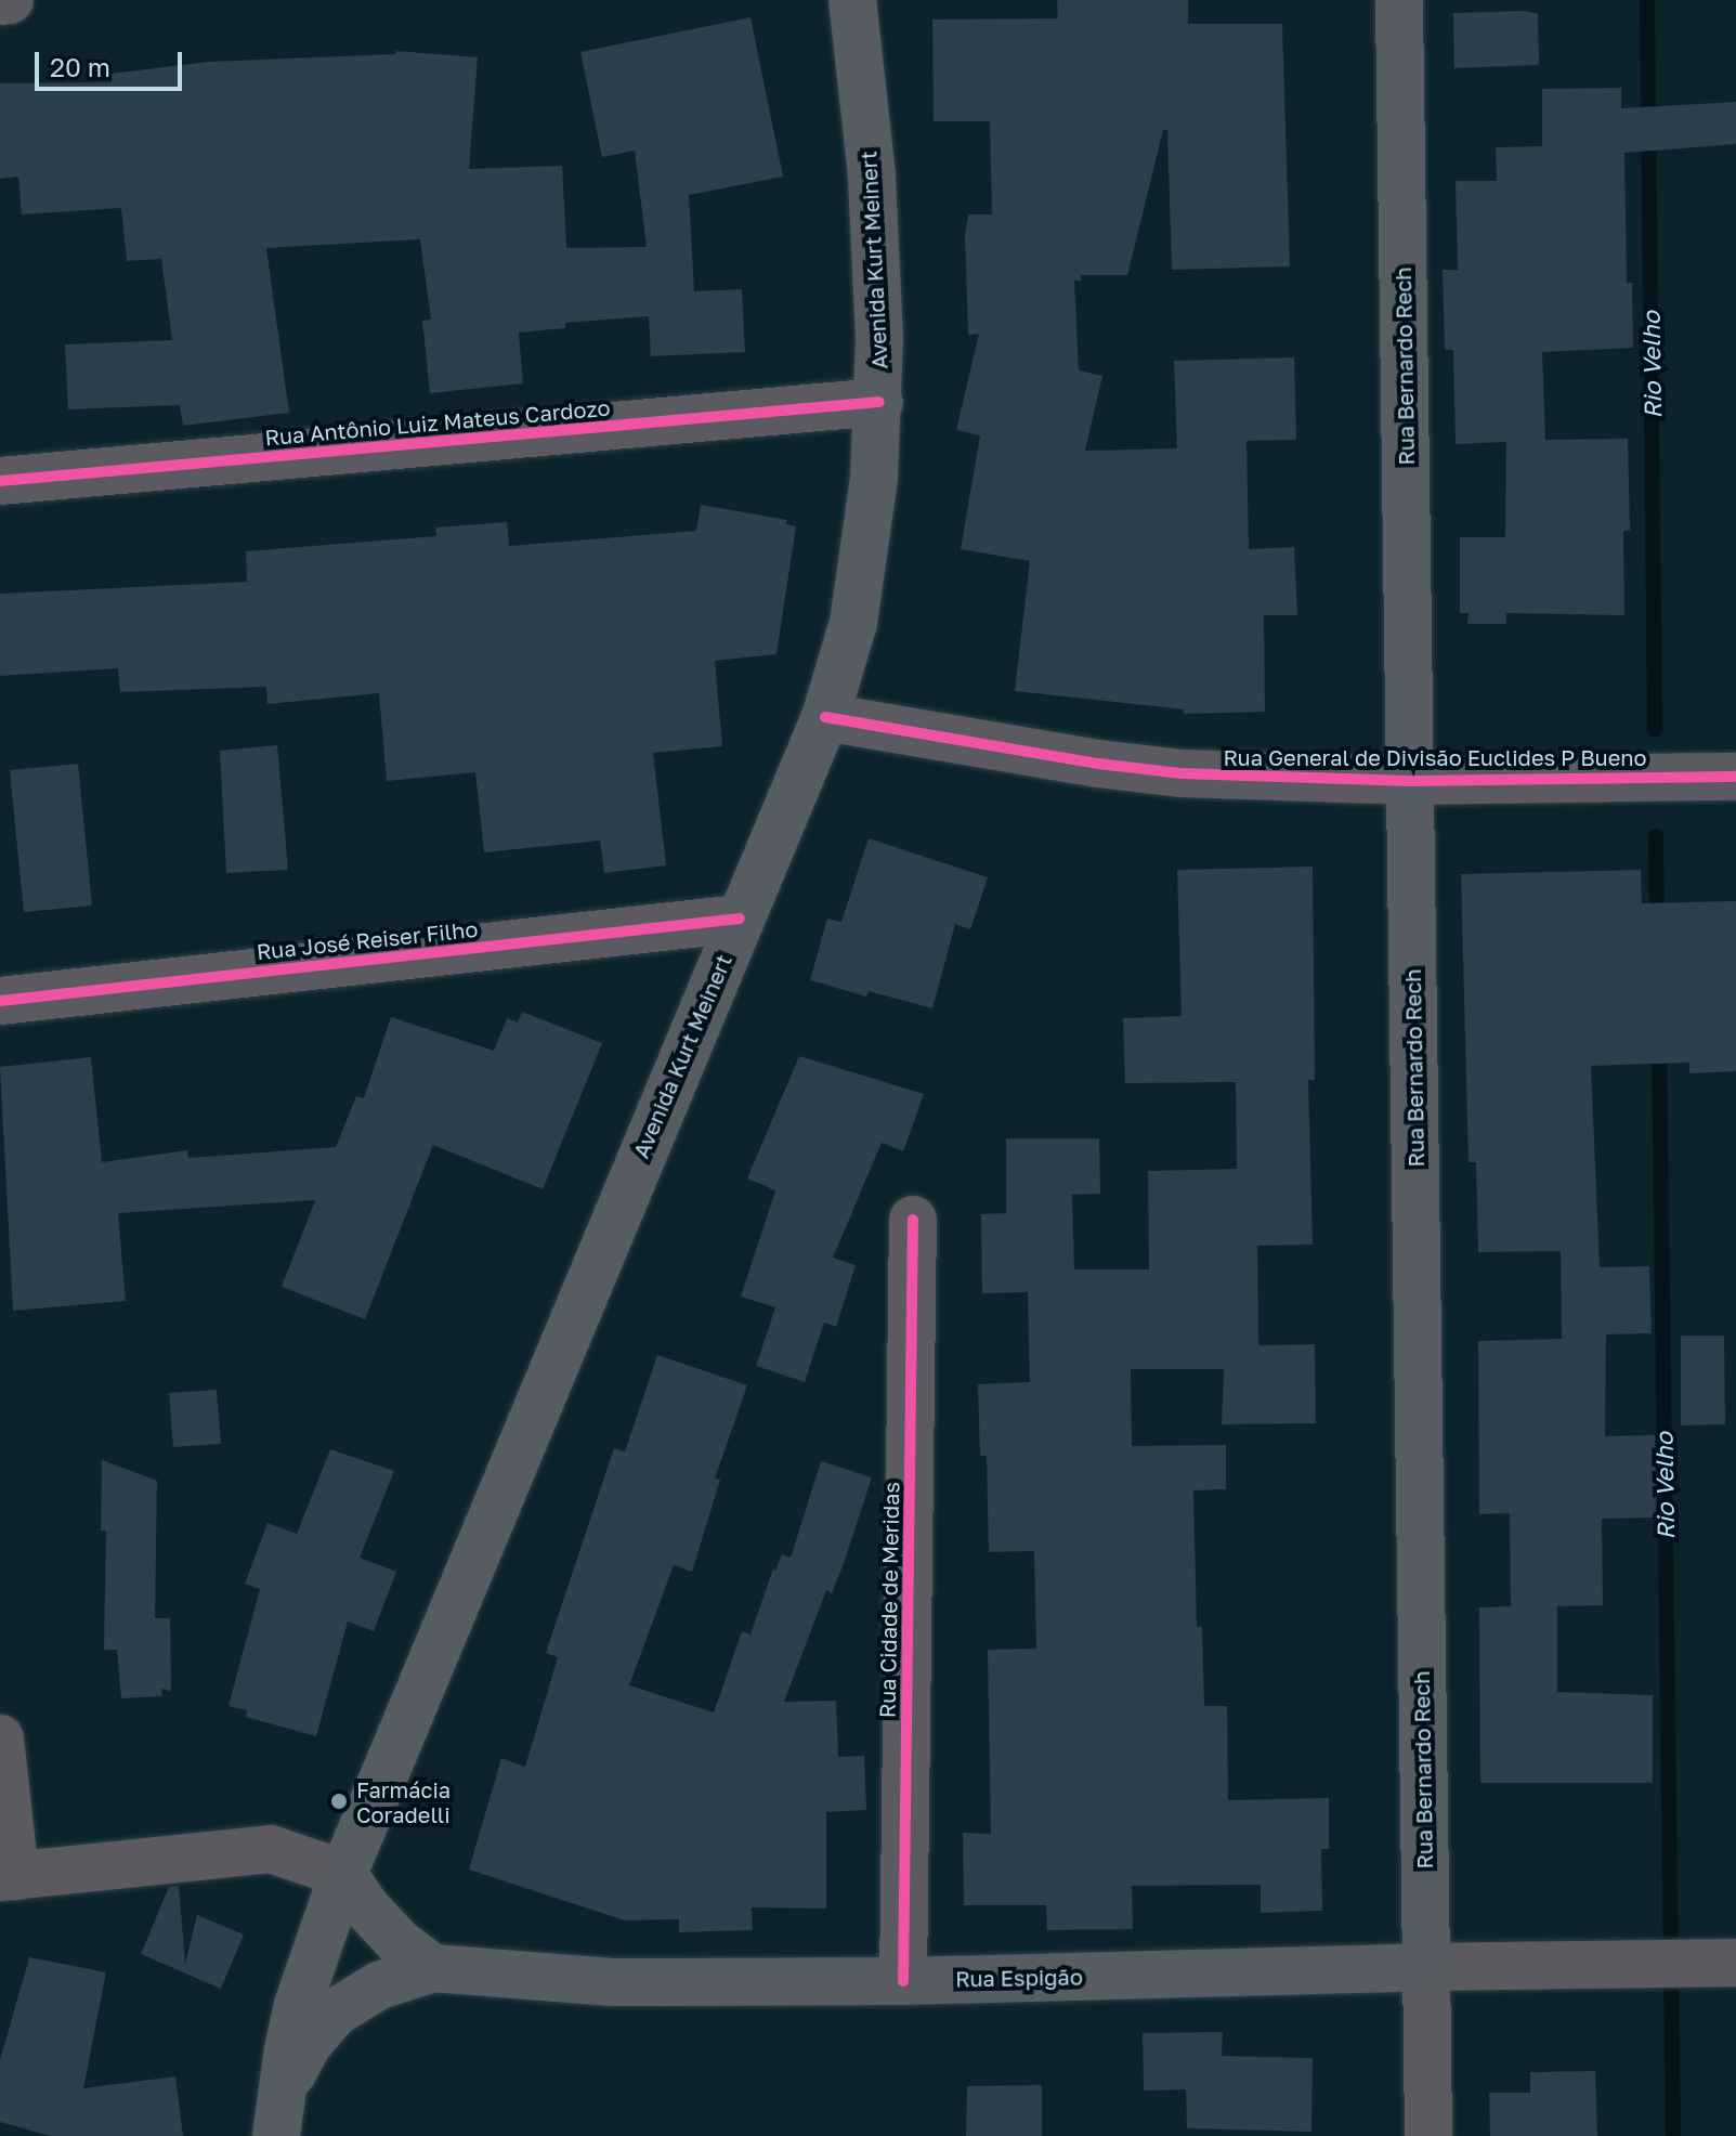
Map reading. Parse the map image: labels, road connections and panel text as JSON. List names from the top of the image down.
{
  "streets": {
    "main road": ["Avenida Kurt Meinert", "Rua Bernardo Rech", "Rua Espigão"],
    "street": [
      "Rua Antônio Luiz Mateus Cardozo",
      "Rua General de Divisão Euclides P Bueno",
      "Rua José Reiser Filho",
      "Rua Cidade de Meridas"
    ]
  },
  "crossings": [
    ["Avenida Kurt Meinert", "Rua Antônio Luiz Mateus Cardozo"],
    ["Avenida Kurt Meinert", "Rua General de Divisão Euclides P Bueno"],
    ["Avenida Kurt Meinert", "Rua José Reiser Filho"],
    ["Rua Bernardo Rech", "Rua General de Divisão Euclides P Bueno"],
    ["Rua Bernardo Rech", "Rua Espigão"],
    ["Rua Cidade de Meridas", "Rua Espigão"]
  ],
  "water": ["Rio Velho"],
  "places": ["Farmácia Coradelli"],
  "scale_bar": "20 m"
}
